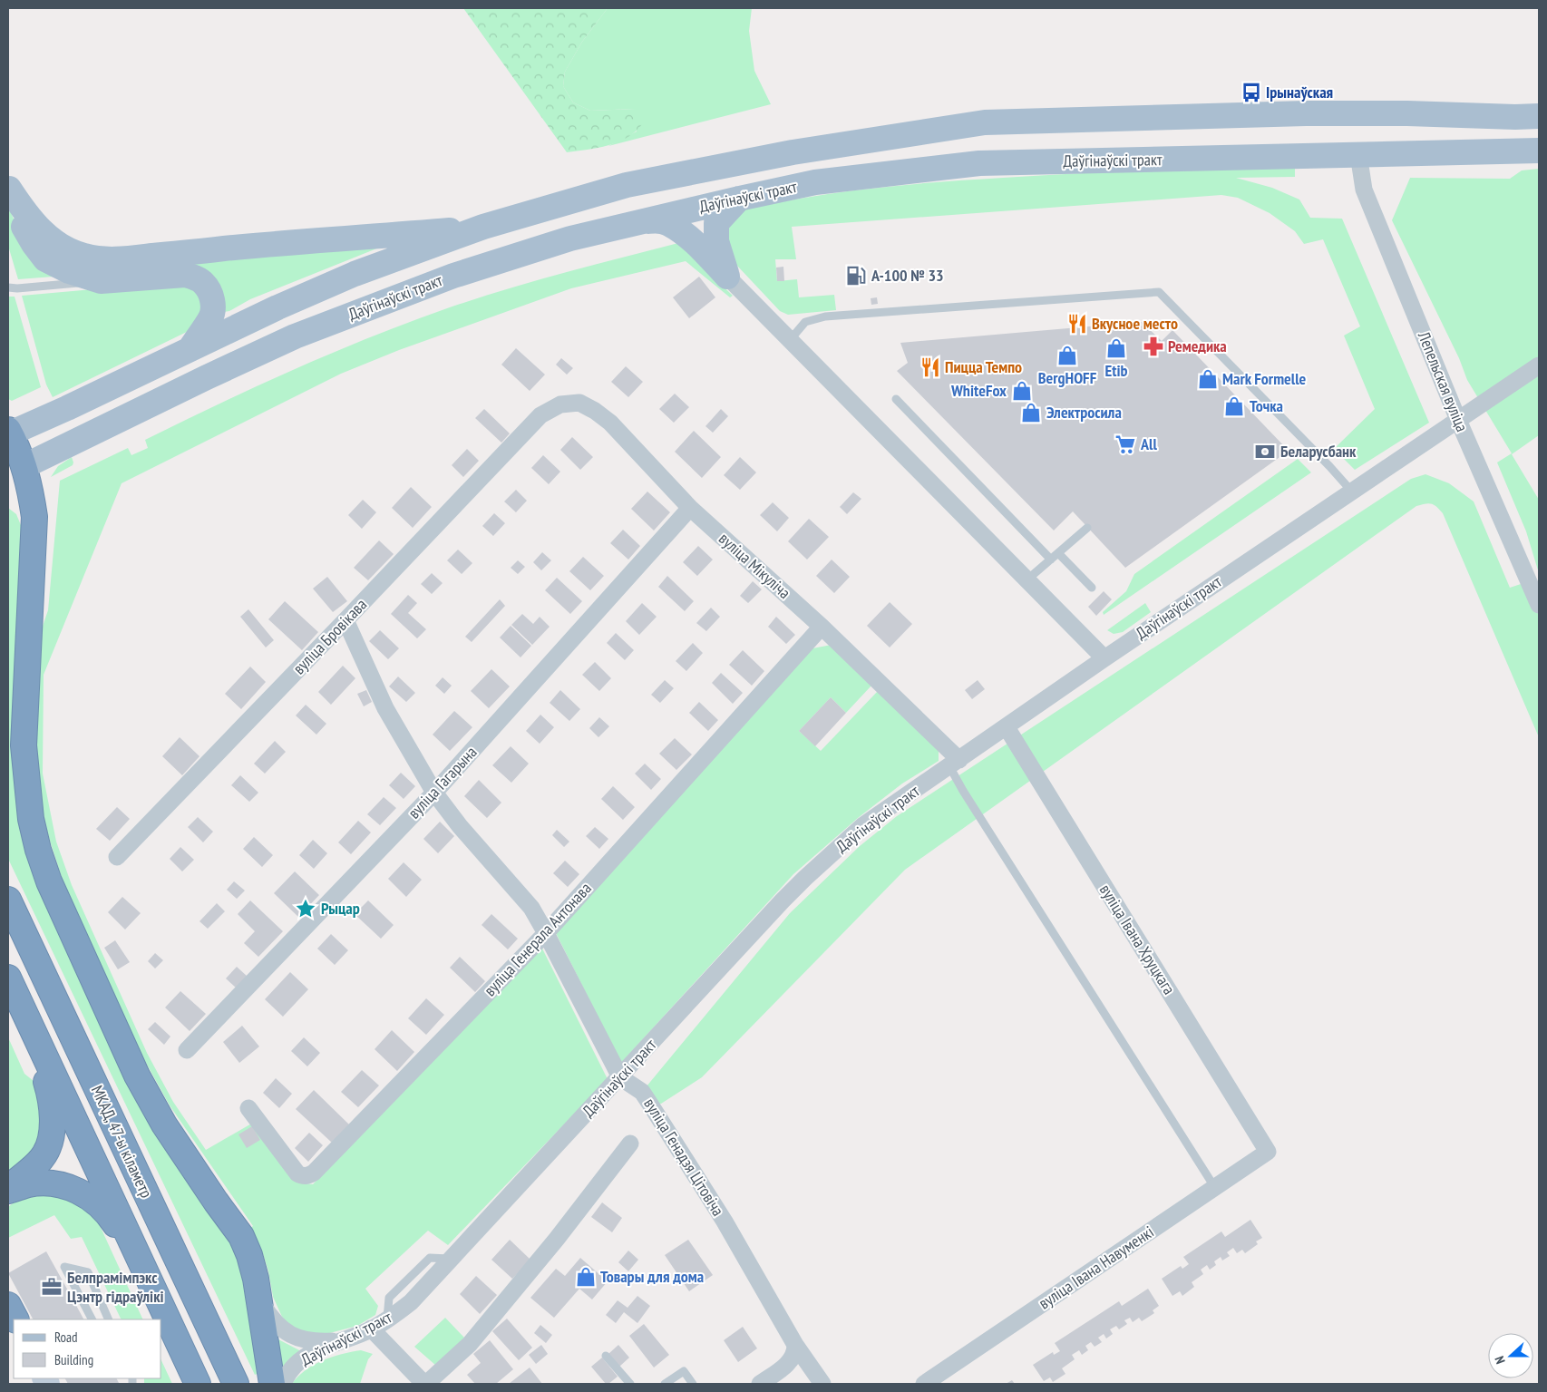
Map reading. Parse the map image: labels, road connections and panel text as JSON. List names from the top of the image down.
{
  "streets": {
    "highway": ["МКАД, 47-ы кіламетр"],
    "main road": ["Даўгінаўскі тракт"],
    "street": [
      "Лепельская вуліца",
      "вуліца Мікуліча",
      "вуліца Бровікава",
      "вуліца Гагарына",
      "вуліца Генерала Антонава",
      "вуліца Івана Хруцкага",
      "вуліца Генадзя Цітовіча",
      "вуліца Івана Навуменкі"
    ]
  },
  "crossings": [
    ["Даўгінаўскі тракт", "Лепельская вуліца"],
    ["Даўгінаўскі тракт", "вуліца Мікуліча"],
    ["Даўгінаўскі тракт", "вуліца Івана Хруцкага"],
    ["Даўгінаўскі тракт", "вуліца Генадзя Цітовіча"],
    ["вуліца Мікуліча", "вуліца Бровікава"],
    ["вуліца Мікуліча", "вуліца Гагарына"],
    ["вуліца Мікуліча", "вуліца Генерала Антонава"],
    ["вуліца Бровікава", "вуліца Генадзя Цітовіча"],
    ["вуліца Гагарына", "вуліца Генадзя Цітовіча"],
    ["вуліца Генерала Антонава", "вуліца Генадзя Цітовіча"],
    ["вуліца Івана Хруцкага", "вуліца Івана Навуменкі"]
  ],
  "places": {
    "bus stop": ["Ірынаўская"],
    "fuel station": ["А-100 № 33"],
    "restaurant": ["Вкусное место", "Пицца Темпо"],
    "pharmacy": ["Ремедика"],
    "shop": [
      "Etib",
      "BergHOFF",
      "Mark Formelle",
      "WhiteFox",
      "Точка",
      "Электросила",
      "Товары для дома"
    ],
    "supermarket": ["All"],
    "bank": ["Беларусбанк"],
    "place": ["Рыцар"],
    "office": ["Белпрамімпэкс Цэнтр гідраўлікі"]
  },
  "legend": ["Road", "Building"],
  "north": "left"
}
